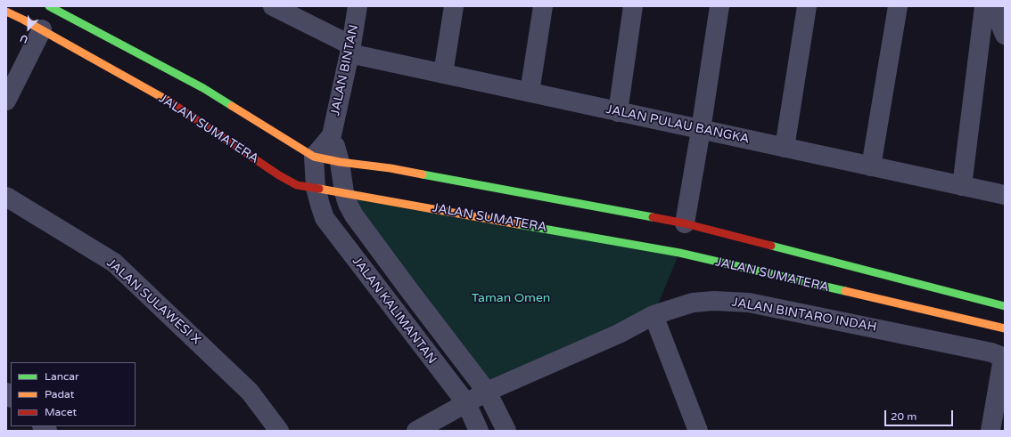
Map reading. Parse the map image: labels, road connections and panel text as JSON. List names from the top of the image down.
{
  "streets": {
    "street": [
      "JALAN BINTAN",
      "JALAN PULAU BANGKA",
      "JALAN SUMATERA",
      "JALAN SULAWESI X",
      "JALAN KALIMANTAN",
      "JALAN BINTARO INDAH"
    ]
  },
  "crossings": [
    ["JALAN BINTAN", "JALAN PULAU BANGKA"],
    ["JALAN BINTAN", "JALAN SUMATERA"],
    ["JALAN BINTAN", "JALAN KALIMANTAN"],
    ["JALAN SUMATERA", "JALAN KALIMANTAN"],
    ["JALAN KALIMANTAN", "JALAN BINTARO INDAH"]
  ],
  "parks": ["Taman Omen"],
  "legend": ["Lancar", "Padat", "Macet"],
  "scale_bar": "20 m",
  "north": "bottom left"
}
